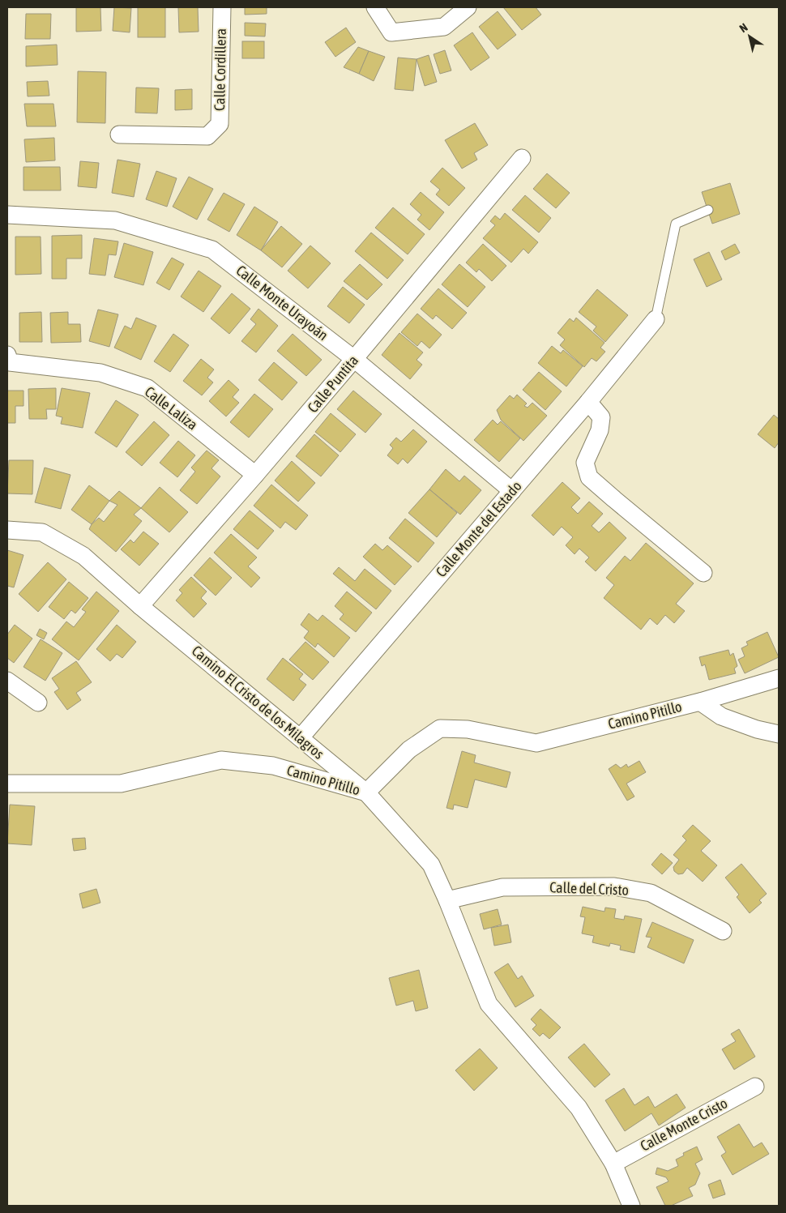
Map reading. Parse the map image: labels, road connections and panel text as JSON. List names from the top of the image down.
{
  "streets": {
    "street": [
      "Calle Cordillera",
      "Calle Monte Urayoán",
      "Calle Puntita",
      "Calle Laliza",
      "Calle Monte del Estado",
      "Camino El Cristo de los Milagros",
      "Camino Pitillo",
      "Calle del Cristo",
      "Calle Monte Cristo"
    ]
  },
  "crossings": [
    ["Calle Monte Urayoán", "Calle Puntita"],
    ["Calle Monte Urayoán", "Calle Monte del Estado"],
    ["Calle Puntita", "Calle Laliza"],
    ["Calle Puntita", "Camino El Cristo de los Milagros"],
    ["Calle Monte del Estado", "Camino El Cristo de los Milagros"],
    ["Camino El Cristo de los Milagros", "Camino Pitillo"],
    ["Camino El Cristo de los Milagros", "Calle del Cristo"],
    ["Camino El Cristo de los Milagros", "Calle Monte Cristo"]
  ],
  "north": "top left"
}
